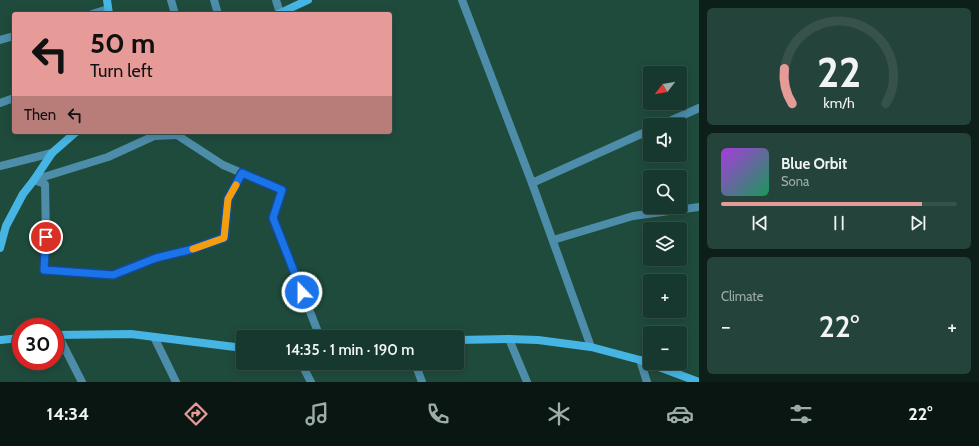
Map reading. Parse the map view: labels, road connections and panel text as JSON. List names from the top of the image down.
{
  "north": "bottom left",
  "page": {
    "turn": ["50 m", "Turn left"],
    "map_buttons": ["+", "−"],
    "then": "Then",
    "song": ["Blue Orbit", "Sona"],
    "tile": "Climate",
    "heat": ["−", "22°", "+"],
    "limit": "30",
    "trip": "14:35 · 1 min · 190 m",
    "tabs": ["14:34", "22°"],
    "gauge": ["22", "km/h"]
  }
}
